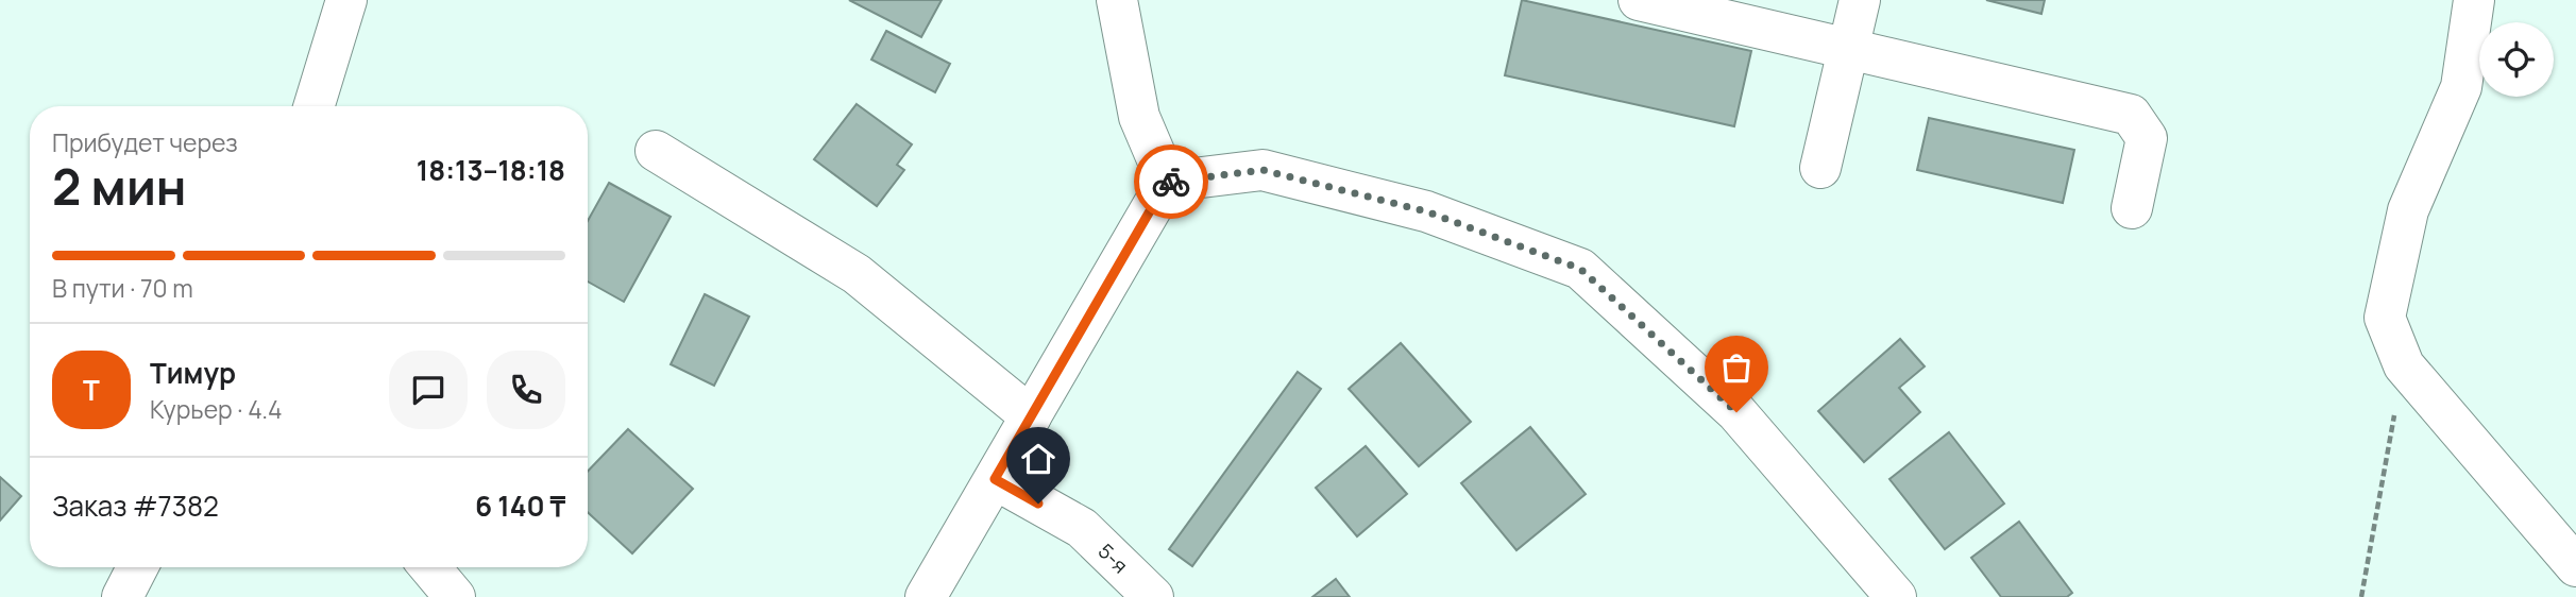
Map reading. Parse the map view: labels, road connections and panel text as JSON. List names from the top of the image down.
{
  "streets": {
    "street": ["5-я"]
  },
  "page": {
    "heading": ["2 мин", "Прибудет через", "18:13–18:18"],
    "panel": [
      "Тимур",
      "Курьер · 4.4",
      "Заказ #7382",
      "6 140 ₸"
    ],
    "bar": "В пути · 70 m",
    "round": "Т"
  }
}
